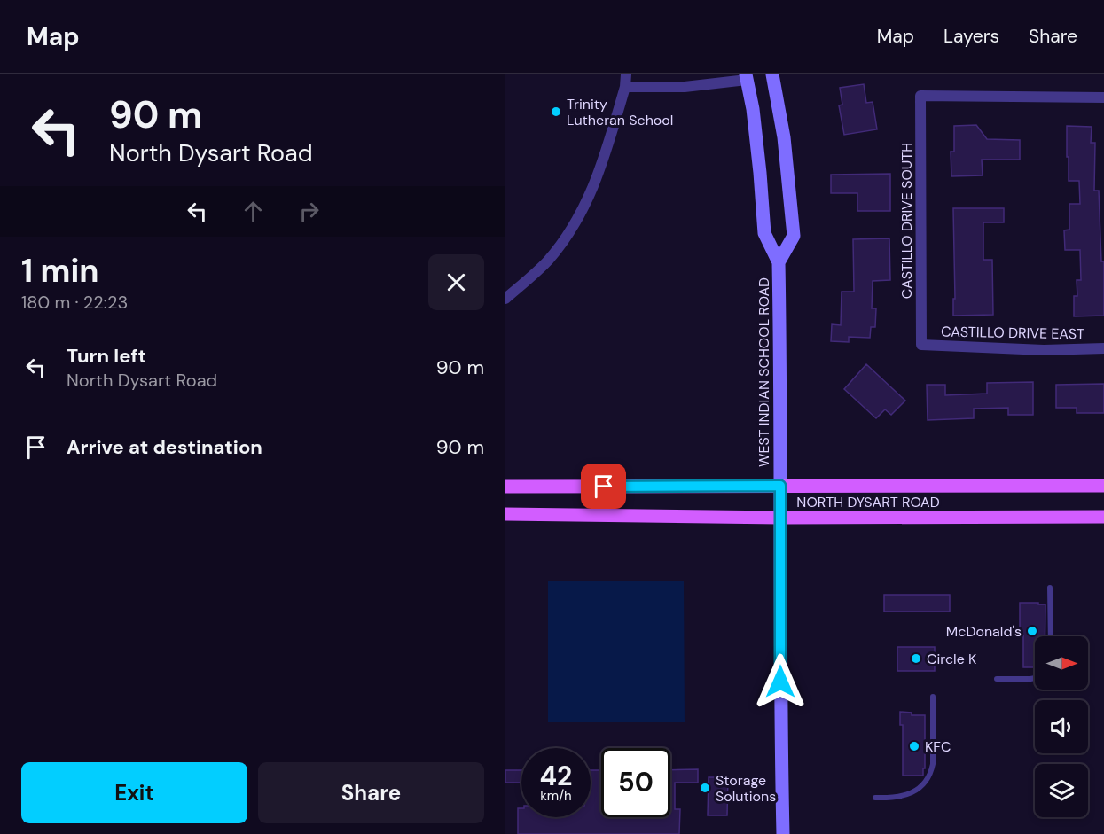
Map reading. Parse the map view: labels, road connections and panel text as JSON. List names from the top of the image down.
{
  "streets": {
    "main road": ["WEST INDIAN SCHOOL ROAD", "NORTH DYSART ROAD"],
    "street": ["CASTILLO DRIVE SOUTH", "CASTILLO DRIVE EAST"]
  },
  "crossings": [
    ["CASTILLO DRIVE SOUTH", "CASTILLO DRIVE EAST"],
    ["WEST INDIAN SCHOOL ROAD", "NORTH DYSART ROAD"]
  ],
  "places": [
    "Trinity Lutheran School",
    "McDonald's",
    "Circle K",
    "KFC",
    "Storage Solutions"
  ],
  "north": "right",
  "page": {
    "header": "Map",
    "nav": ["Map", "Layers", "Share"],
    "turn": ["90 m", "North Dysart Road"],
    "heading": ["1 min", "180 m · 22:23"],
    "list": [
      {
        "name": "Turn left",
        "note": "North Dysart Road",
        "value": "90 m"
      },
      {
        "name": "Arrive at destination",
        "value": "90 m"
      }
    ],
    "speed": "42 km/h",
    "limit": "50",
    "buttons": ["Exit", "Share"]
  }
}
